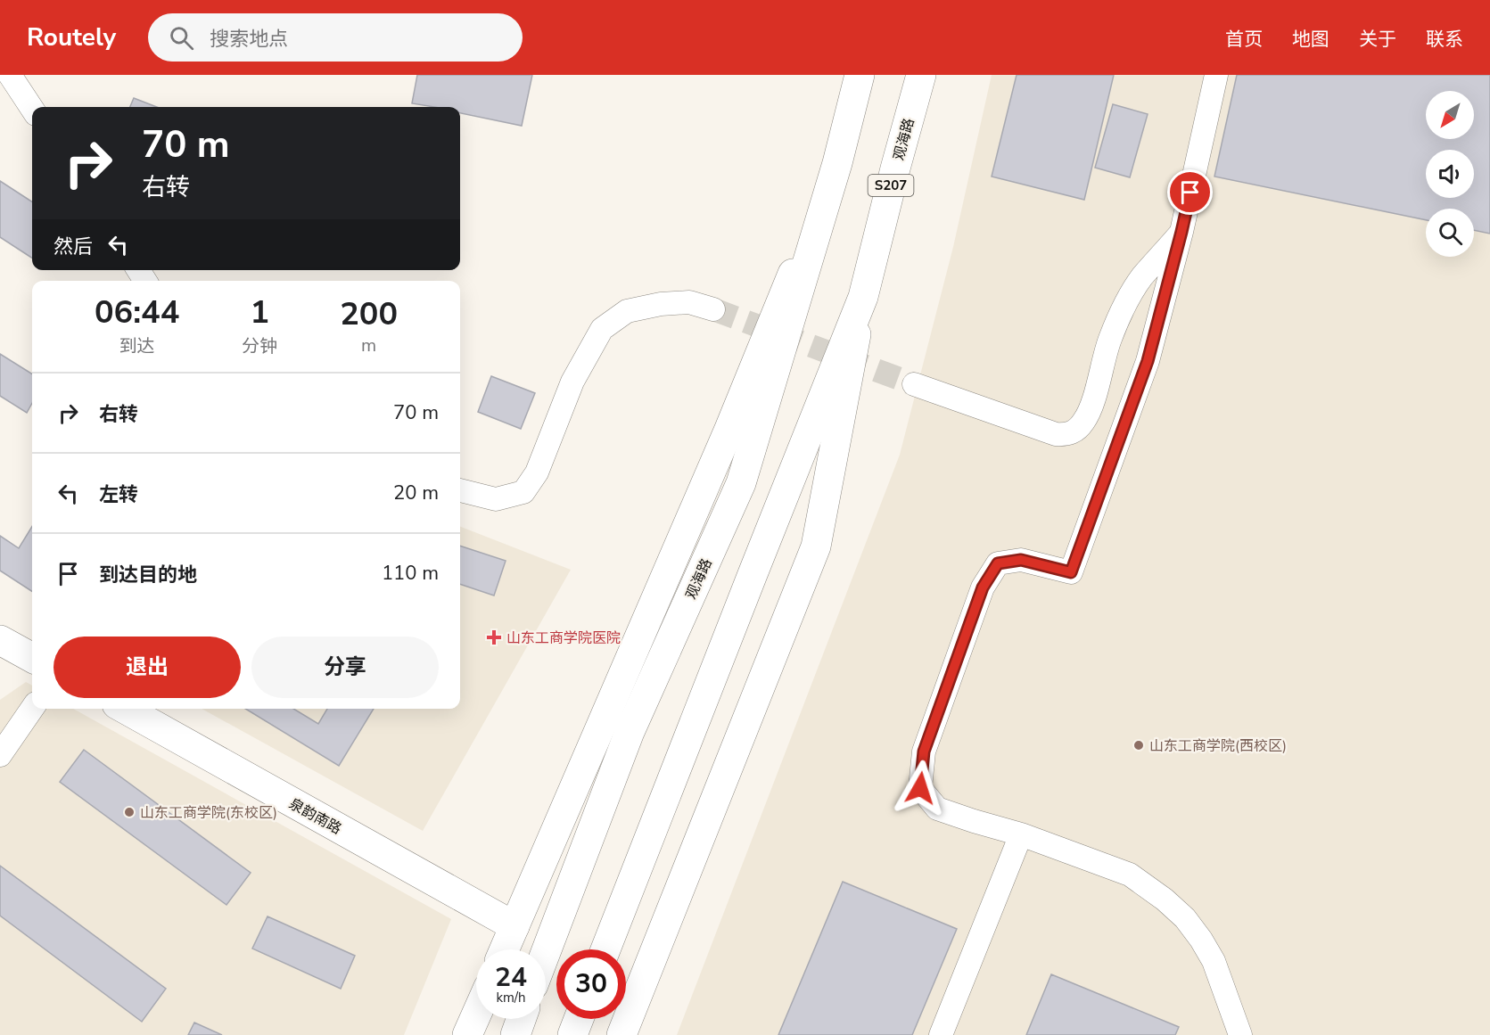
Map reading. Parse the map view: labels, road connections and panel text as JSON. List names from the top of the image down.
{
  "streets": {
    "main road": ["观海路", "S207", "泉韵南路"]
  },
  "crossings": [
    ["观海路", "泉韵南路"]
  ],
  "places": {
    "health": ["山东工商学院医院"],
    "other": ["山东工商学院(西校区)", "山东工商学院(东校区)"]
  },
  "north": "bottom left",
  "page": {
    "header": "Routely",
    "search": "搜索地点",
    "nav": [
      "首页",
      "地图",
      "关于",
      "联系"
    ],
    "turn": ["70 m", "右转"],
    "then": "然后",
    "eta": [
      "06:44",
      "到达",
      "1",
      "分钟",
      "200",
      "m"
    ],
    "list": [
      {
        "name": "右转",
        "value": "70 m"
      },
      {
        "name": "左转",
        "value": "20 m"
      },
      {
        "name": "到达目的地",
        "value": "110 m"
      }
    ],
    "buttons": ["退出", "分享"],
    "speed": "24 km/h",
    "limit": "30"
  }
}
